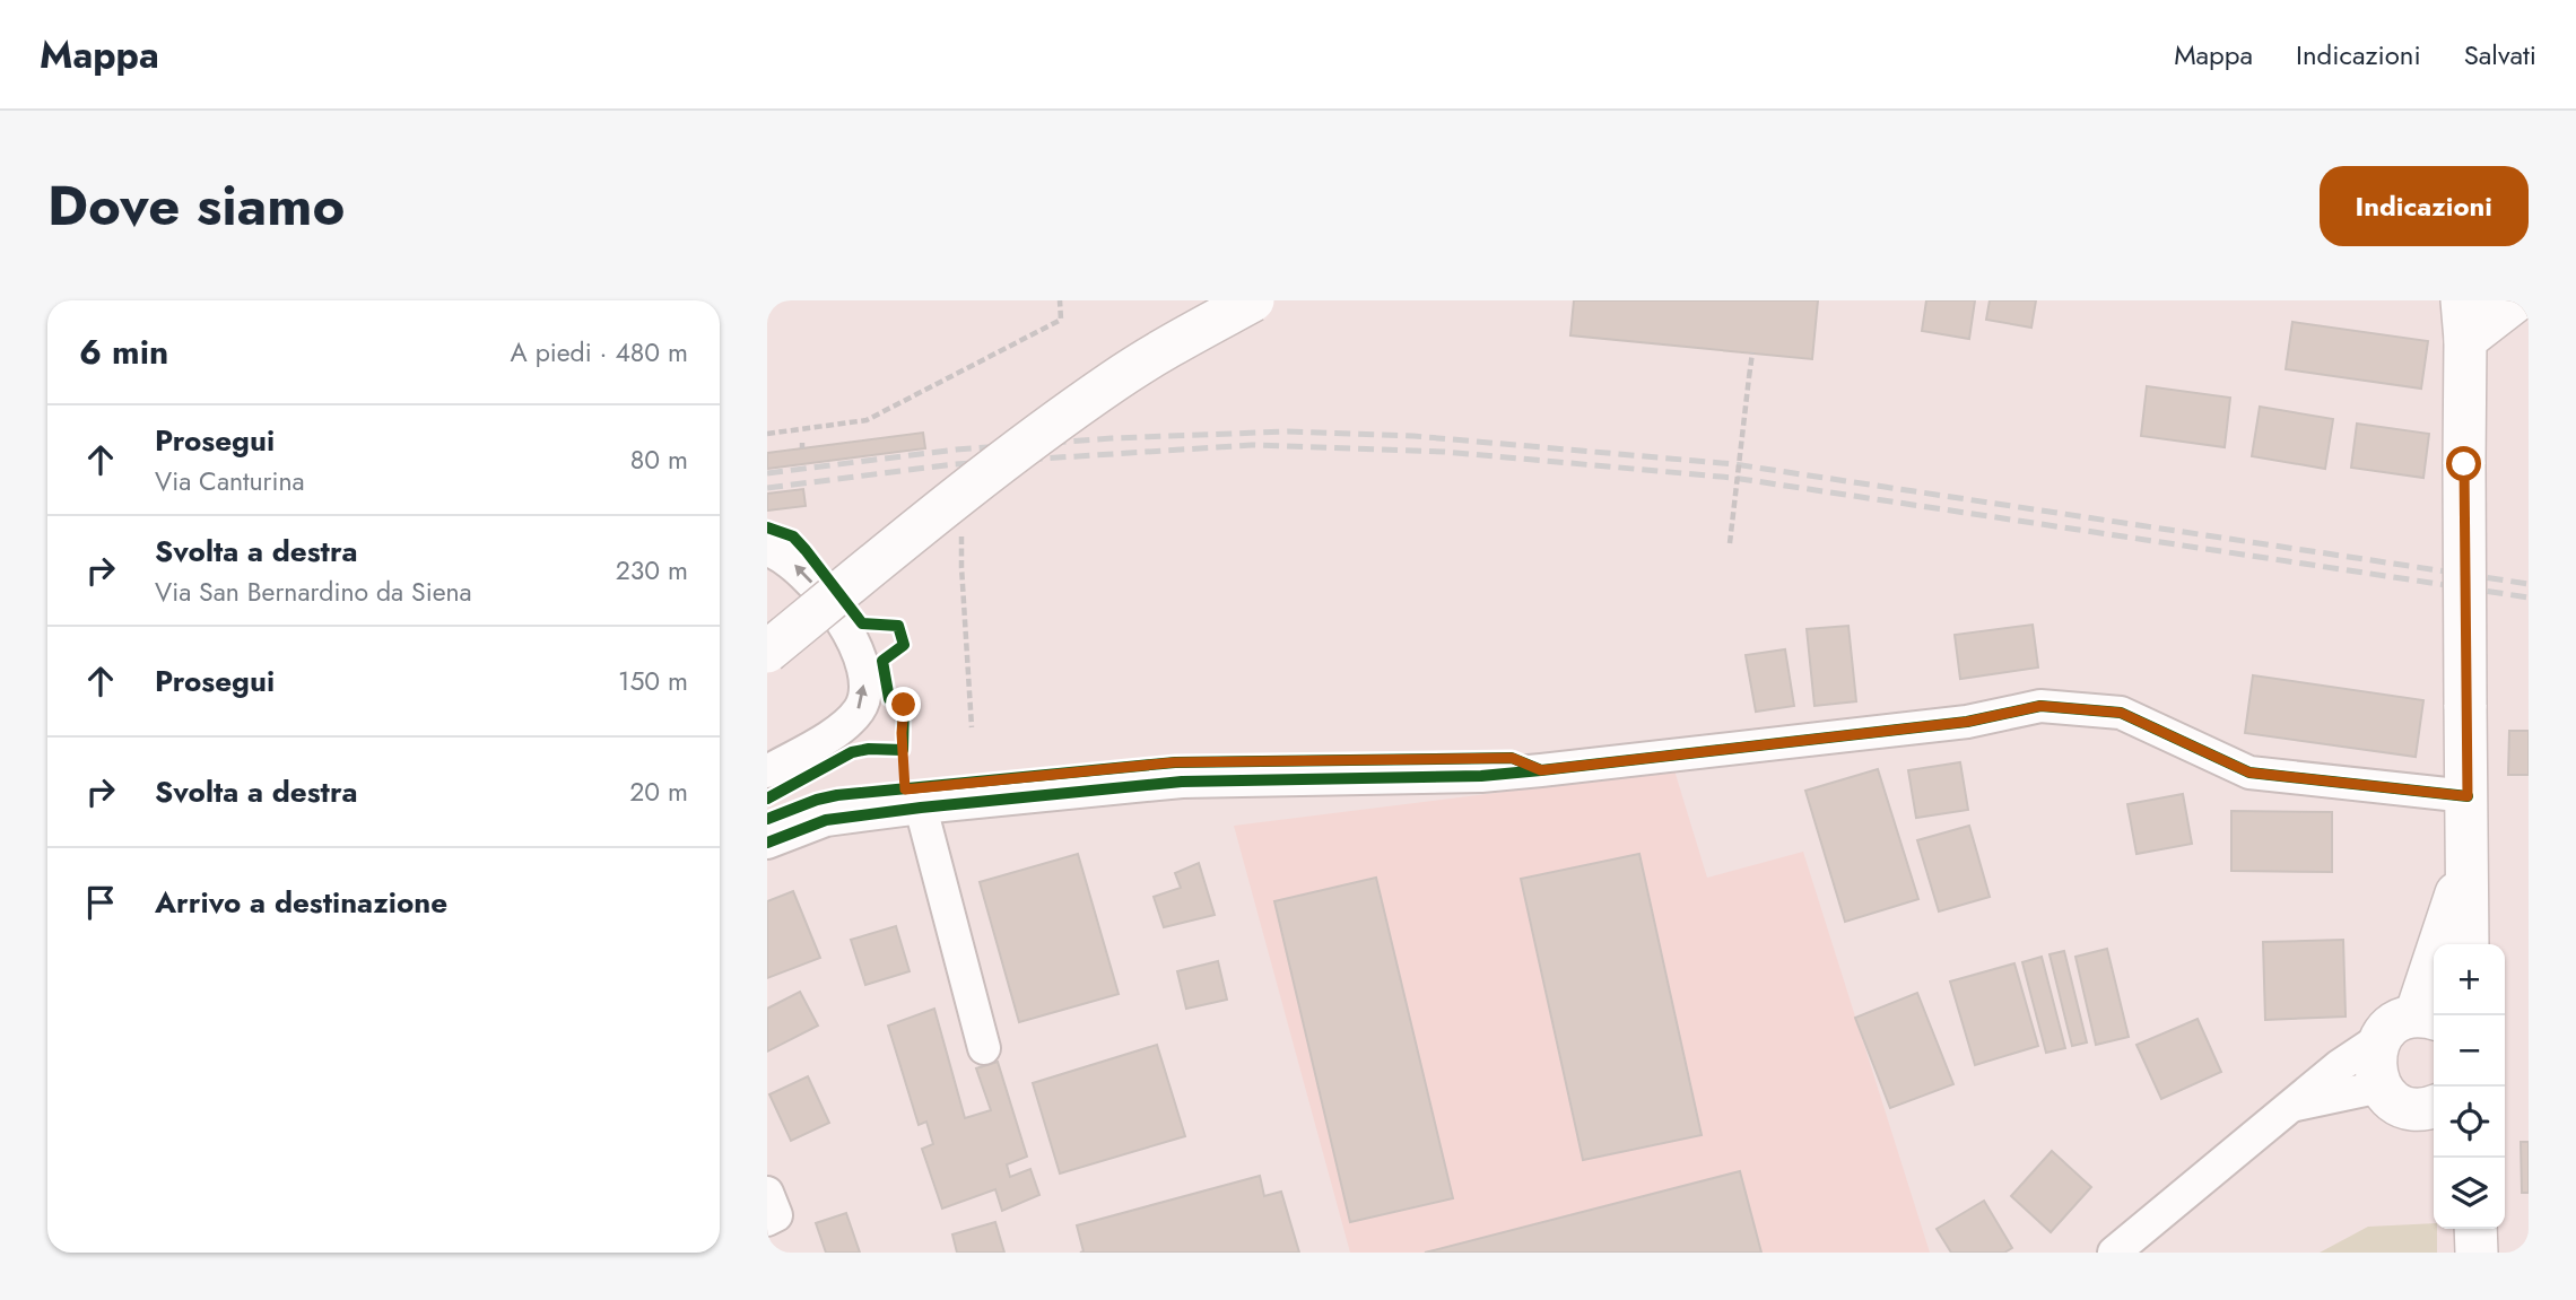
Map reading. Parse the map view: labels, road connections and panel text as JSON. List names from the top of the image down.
{
  "page": {
    "header": "Mappa",
    "nav": ["Mappa", "Indicazioni", "Salvati"],
    "title": "Dove siamo",
    "buttons": "Indicazioni",
    "heading": ["6 min", "A piedi · 480 m"],
    "list": [
      ["Prosegui", "Via Canturina", "80 m"],
      ["Svolta a destra", "Via San Bernardino da Siena", "230 m"],
      ["Prosegui", "150 m"],
      ["Svolta a destra", "20 m"],
      "Arrivo a destinazione"
    ],
    "map_buttons": ["+", "−"]
  }
}
